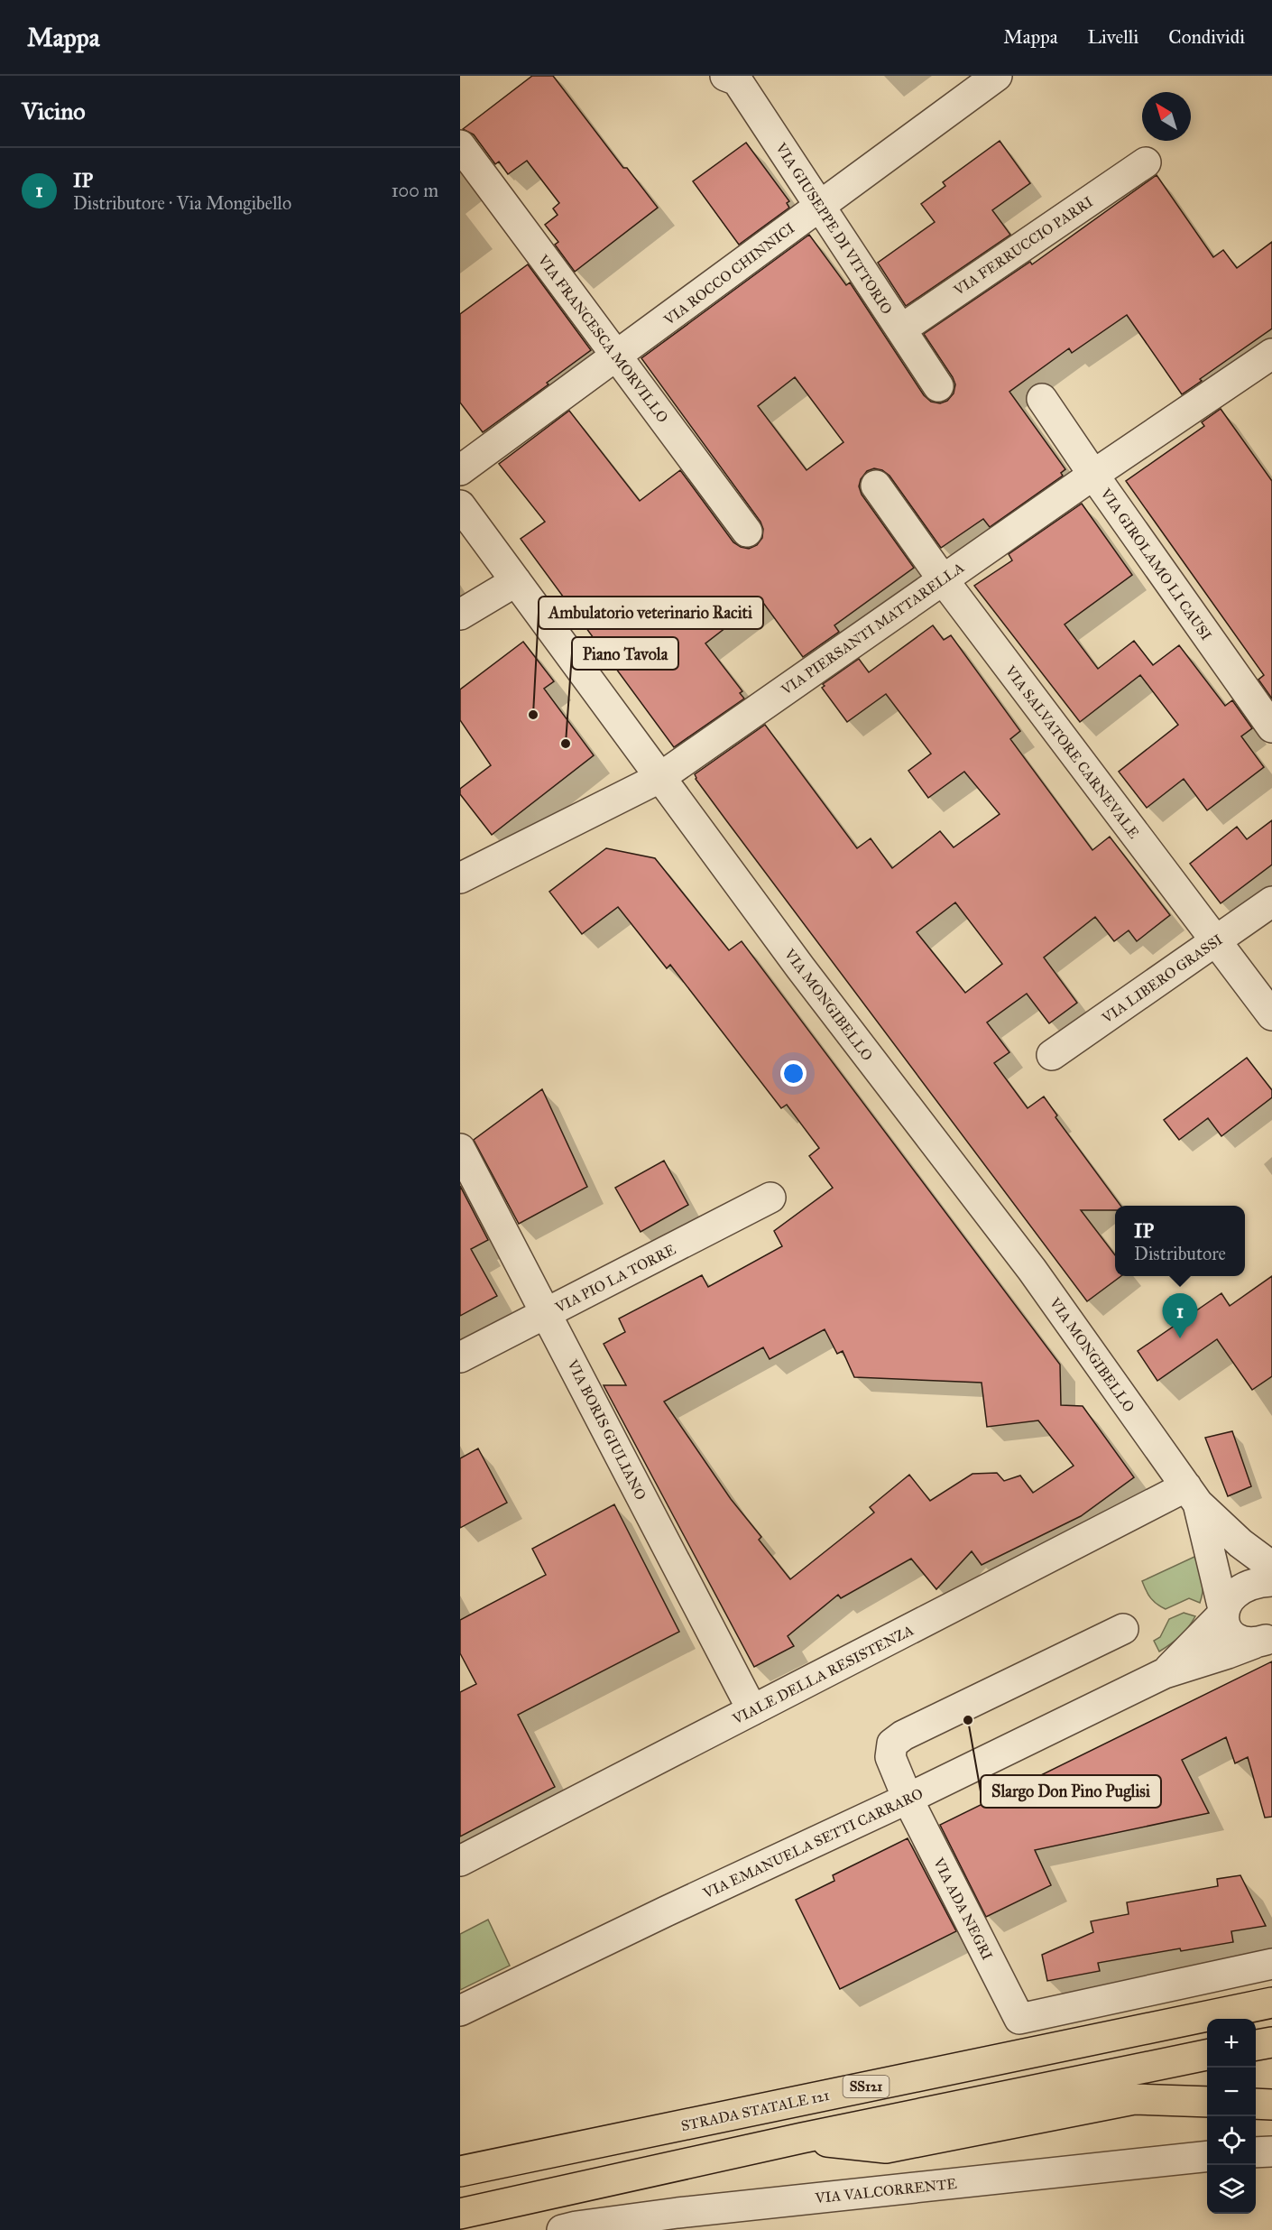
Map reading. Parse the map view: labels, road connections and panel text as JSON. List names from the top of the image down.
{
  "streets": {
    "main road": ["SS121", "STRADA STATALE 121"],
    "street": [
      "VIA GIUSEPPE DI VITTORIO",
      "VIA FERRUCCIO PARRI",
      "VIA ROCCO CHINNICI",
      "VIA FRANCESCA MORVILLO",
      "VIA GIROLAMO LI CAUSI",
      "VIA PIERSANTI MATTARELLA",
      "VIA SALVATORE CARNEVALE",
      "VIA LIBERO GRASSI",
      "VIA MONGIBELLO",
      "VIA PIO LA TORRE",
      "VIA BORIS GIULIANO",
      "VIALE DELLA RESISTENZA",
      "VIA EMANUELA SETTI CARRARO",
      "VIA ADA NEGRI",
      "VIA VALCORRENTE"
    ]
  },
  "crossings": [
    ["VIA GIUSEPPE DI VITTORIO", "VIA FERRUCCIO PARRI"],
    ["VIA GIUSEPPE DI VITTORIO", "VIA ROCCO CHINNICI"],
    ["VIA ROCCO CHINNICI", "VIA FRANCESCA MORVILLO"],
    ["VIA GIROLAMO LI CAUSI", "VIA PIERSANTI MATTARELLA"],
    ["VIA PIERSANTI MATTARELLA", "VIA SALVATORE CARNEVALE"],
    ["VIA PIERSANTI MATTARELLA", "VIA MONGIBELLO"],
    ["VIA SALVATORE CARNEVALE", "VIA LIBERO GRASSI"],
    ["VIA MONGIBELLO", "VIALE DELLA RESISTENZA"],
    ["VIA PIO LA TORRE", "VIA BORIS GIULIANO"],
    ["VIA BORIS GIULIANO", "VIALE DELLA RESISTENZA"],
    ["VIA EMANUELA SETTI CARRARO", "VIA ADA NEGRI"]
  ],
  "places": ["Ambulatorio veterinario Raciti", "Piano Tavola", "Slargo Don Pino Puglisi"],
  "north": "top left",
  "page": {
    "header": "Mappa",
    "nav": ["Mappa", "Livelli", "Condividi"],
    "heading": "Vicino",
    "list": [
      {
        "mark": "1",
        "name": "IP",
        "note": "Distributore · Via Mongibello",
        "value": "100 m"
      }
    ],
    "popup": ["IP", "Distributore"],
    "pins": "1",
    "map_buttons": ["+", "−"]
  }
}
